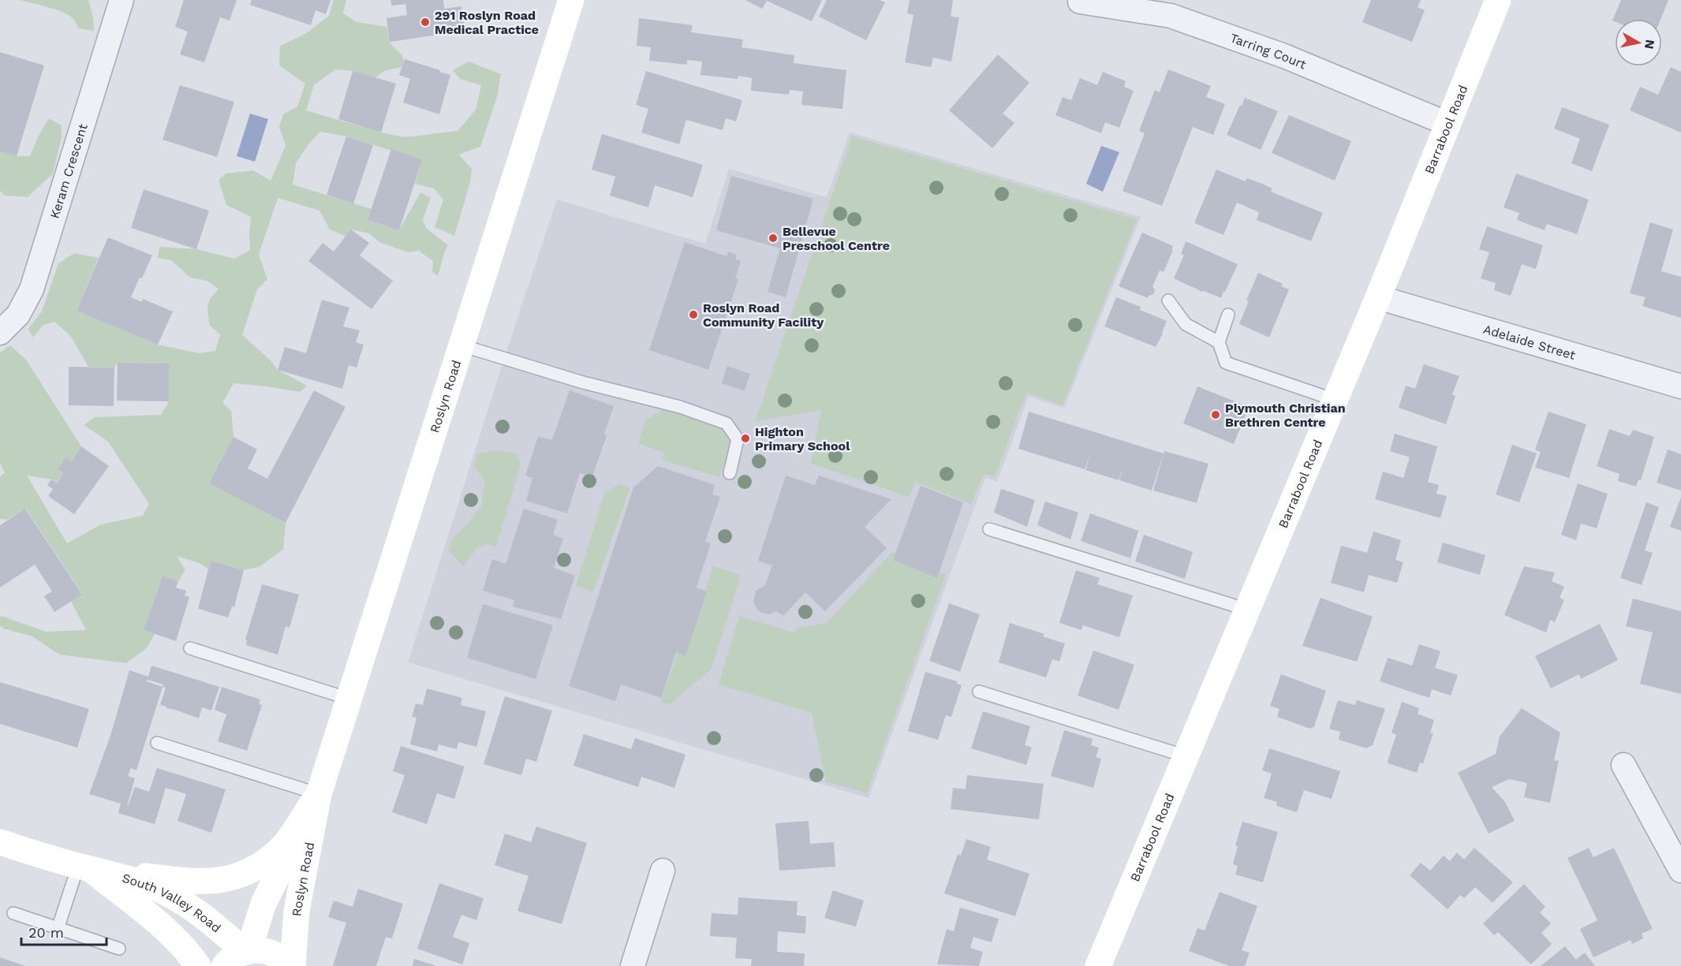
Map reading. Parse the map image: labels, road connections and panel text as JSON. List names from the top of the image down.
{
  "streets": {
    "main road": ["Barrabool Road", "Roslyn Road", "South Valley Road"],
    "street": ["Tarring Court", "Keram Crescent", "Adelaide Street"]
  },
  "crossings": [
    ["Tarring Court", "Barrabool Road"],
    ["Barrabool Road", "Adelaide Street"],
    ["Roslyn Road", "South Valley Road"]
  ],
  "places": [
    "291 Roslyn Road Medical Practice",
    "Bellevue Preschool Centre",
    "Roslyn Road Community Facility",
    "Plymouth Christian Brethren Centre",
    "Highton Primary School"
  ],
  "scale_bar": "20 m",
  "north": "right"
}
